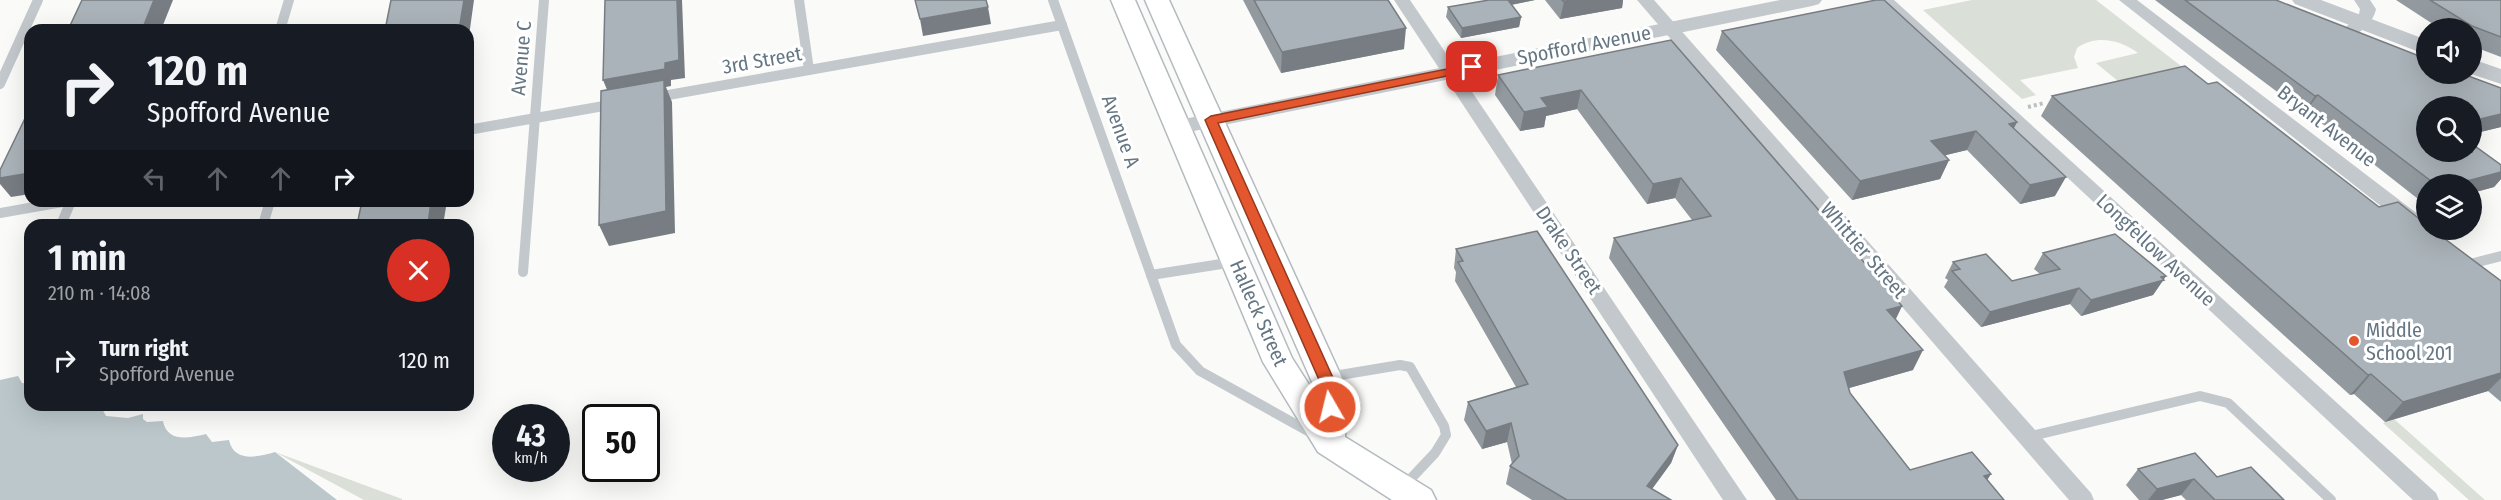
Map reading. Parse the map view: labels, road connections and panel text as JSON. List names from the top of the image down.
{
  "streets": {
    "main road": ["Halleck Street"],
    "street": [
      "Spofford Avenue",
      "Bryant Avenue",
      "Drake Street",
      "Whittier Street",
      "Longfellow Avenue"
    ],
    "lane": ["Avenue C", "3rd Street", "Avenue A"]
  },
  "crossings": [
    ["Spofford Avenue", "Drake Street"],
    ["Spofford Avenue", "Whittier Street"],
    ["Spofford Avenue", "Halleck Street"],
    ["3rd Street", "Avenue A"],
    ["Avenue A", "Halleck Street"]
  ],
  "places": ["Middle School 201"],
  "page": {
    "turn": ["120 m", "Spofford Avenue"],
    "heading": ["1 min", "210 m · 14:08"],
    "list": [
      {
        "name": "Turn right",
        "note": "Spofford Avenue",
        "value": "120 m"
      }
    ],
    "speed": "43 km/h",
    "limit": "50"
  }
}
